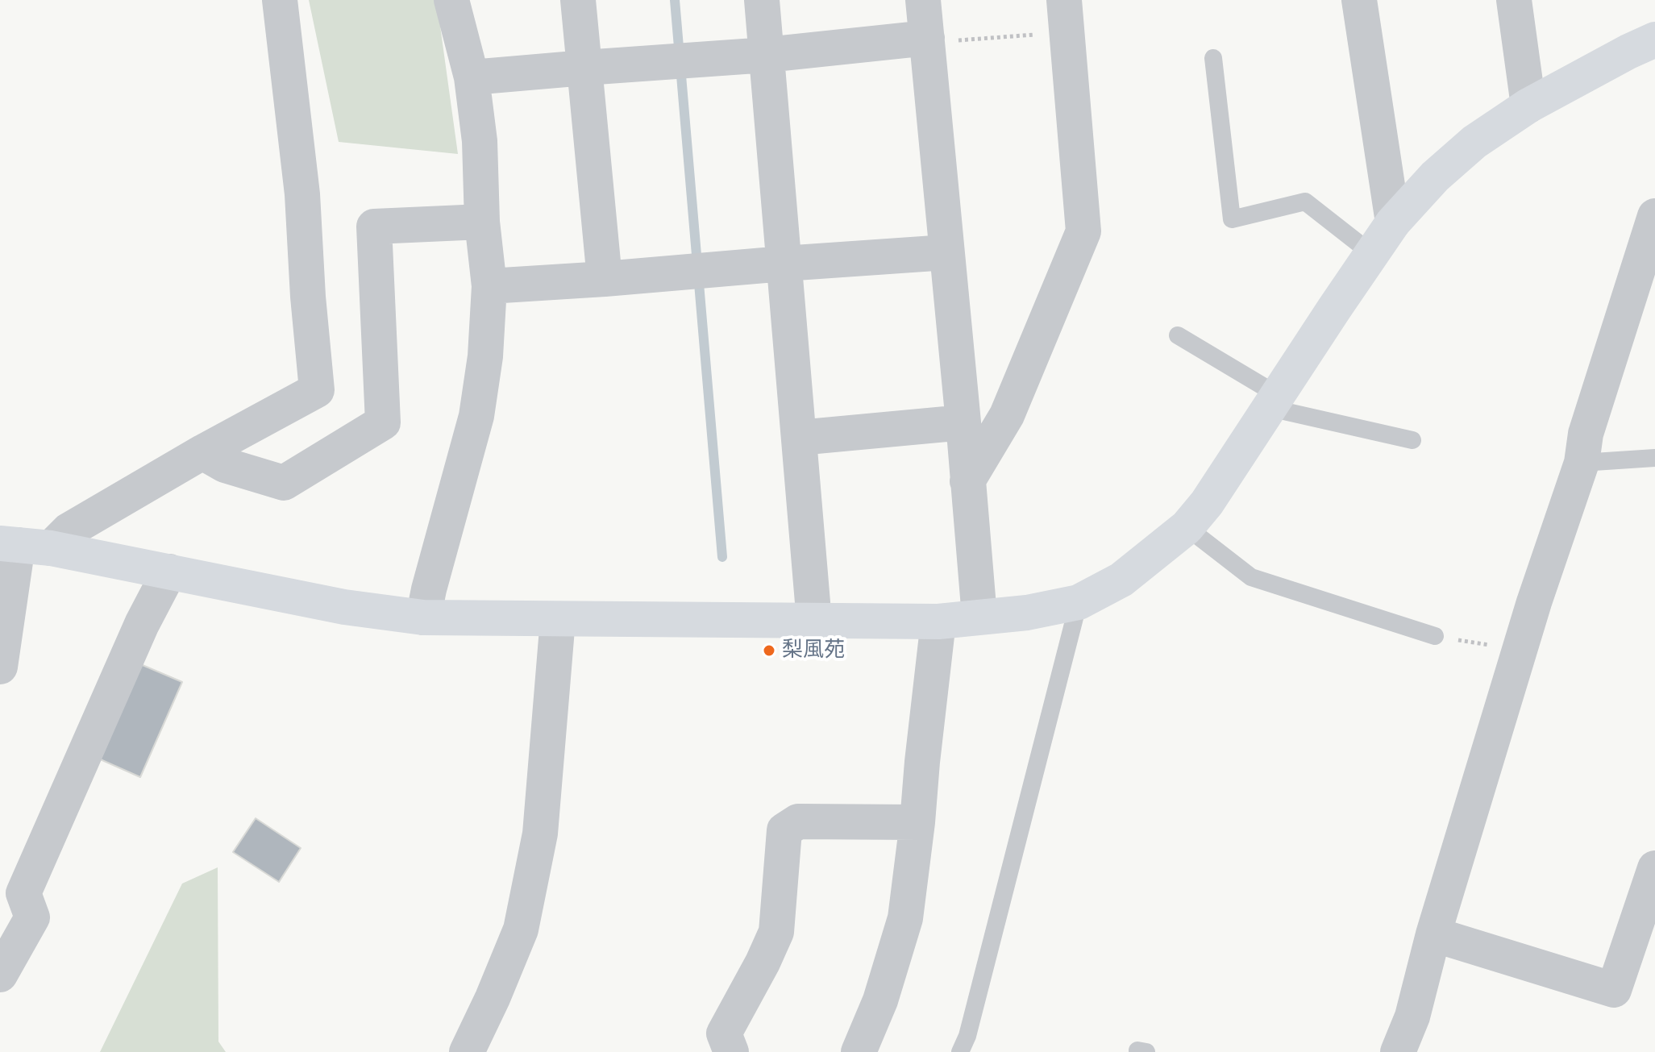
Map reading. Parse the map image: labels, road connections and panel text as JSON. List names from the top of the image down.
{
  "places": ["梨風苑"]
}
